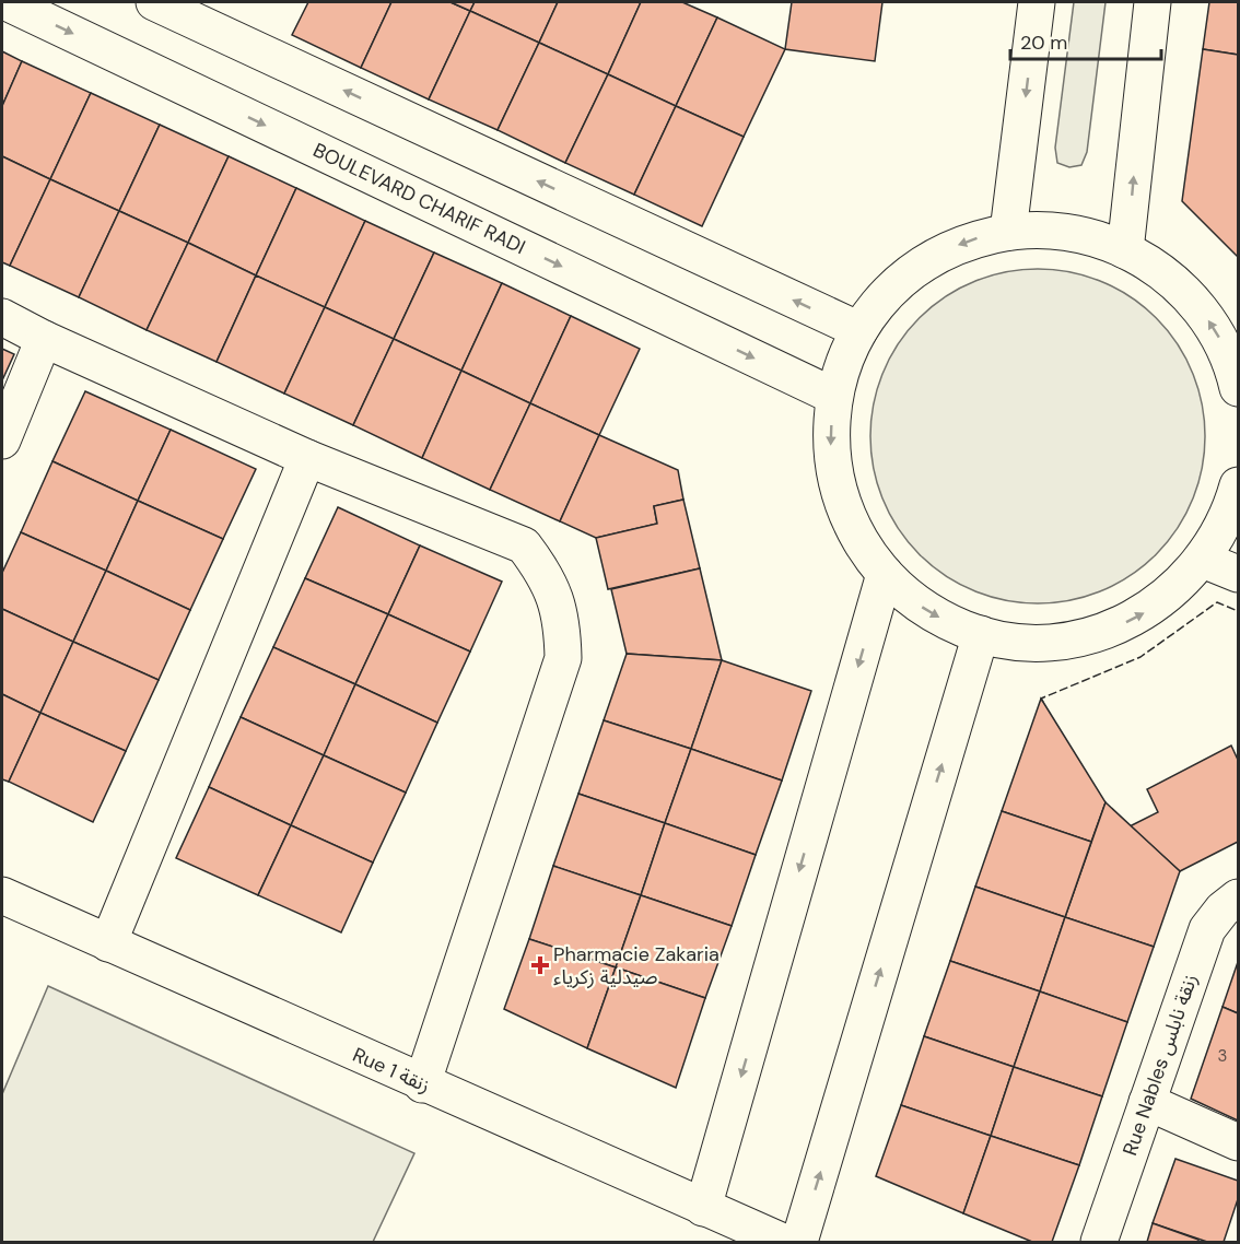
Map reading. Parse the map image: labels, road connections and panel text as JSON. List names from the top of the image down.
{
  "streets": {
    "street": ["BOULEVARD CHARIF RADI", "Rue Nables زنقة نابلس", "Rue 1 زنقة"]
  },
  "places": {
    "health": ["Pharmacie Zakaria صيدلية زكرياء"]
  },
  "house_numbers": ["3"],
  "scale_bar": "20 m"
}
